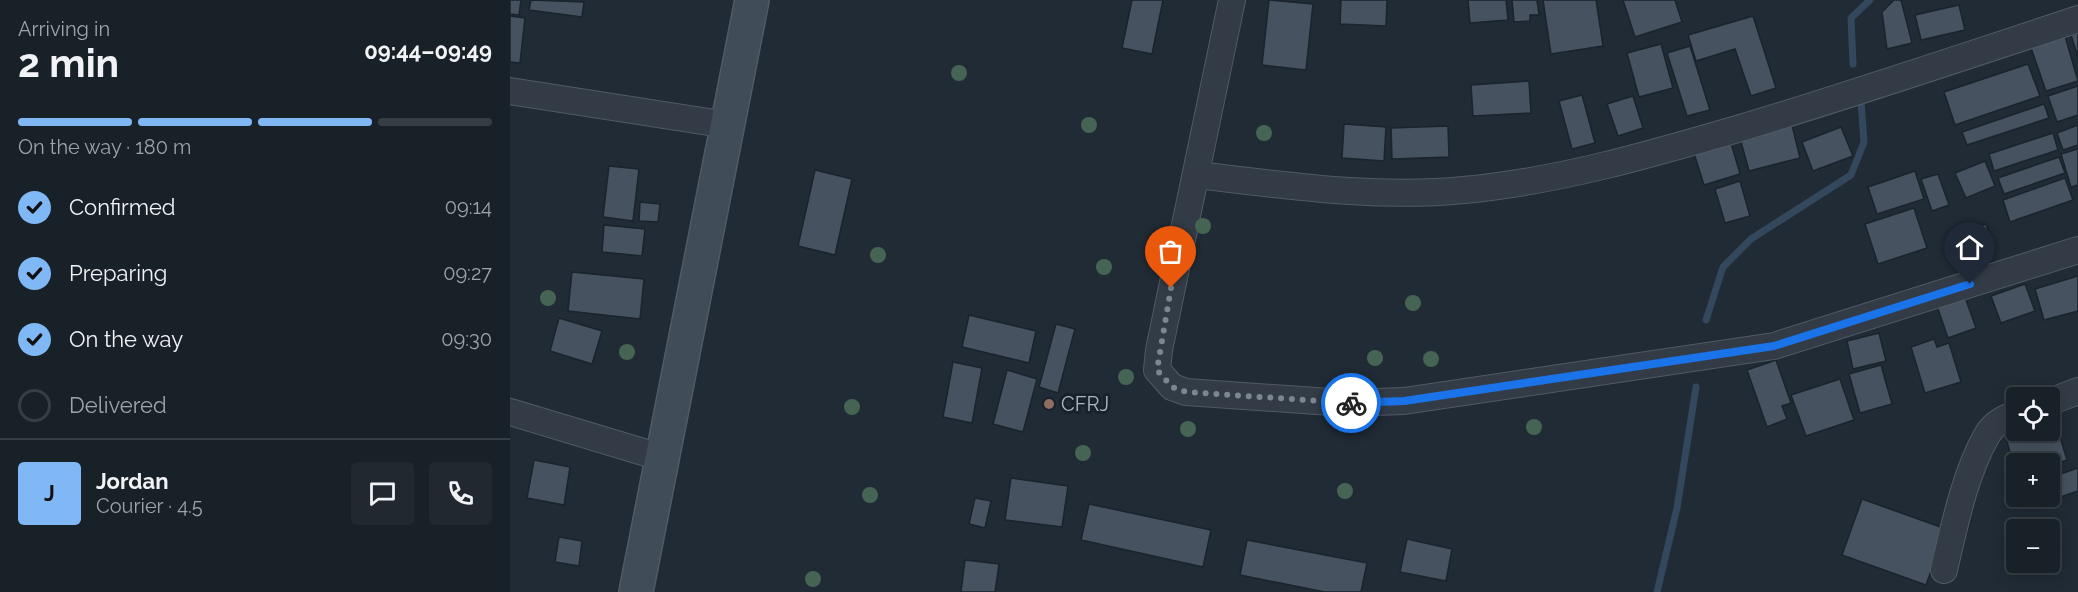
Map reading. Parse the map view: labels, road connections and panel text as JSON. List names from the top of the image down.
{
  "places": ["CFRJ"],
  "page": {
    "heading": ["2 min", "Arriving in", "09:44–09:49"],
    "panel": ["Jordan", "Courier · 4.5"],
    "bar": "On the way · 180 m",
    "list": [
      ["Confirmed", "09:14"],
      ["Preparing", "09:27"],
      ["On the way", "09:30"],
      "Delivered"
    ],
    "map_buttons": ["+", "−"],
    "round": "J"
  }
}
